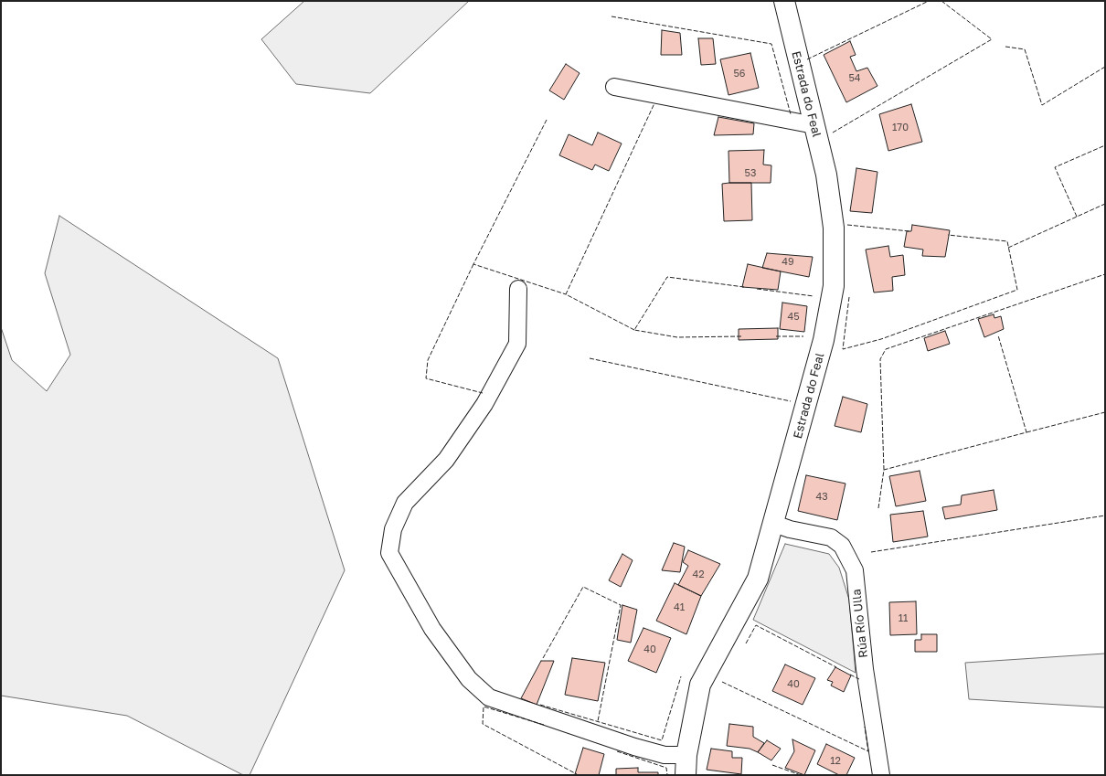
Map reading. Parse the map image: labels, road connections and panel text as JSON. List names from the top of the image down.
{
  "streets": {
    "main road": ["Estrada do Feal"],
    "street": ["Rúa Río Ulla"]
  },
  "crossings": [
    ["Estrada do Feal", "Rúa Río Ulla"]
  ],
  "house_numbers": [
    "56",
    "54",
    "170",
    "53",
    "49",
    "45",
    "43",
    "42",
    "41",
    "11",
    "40",
    "40",
    "12"
  ]
}
